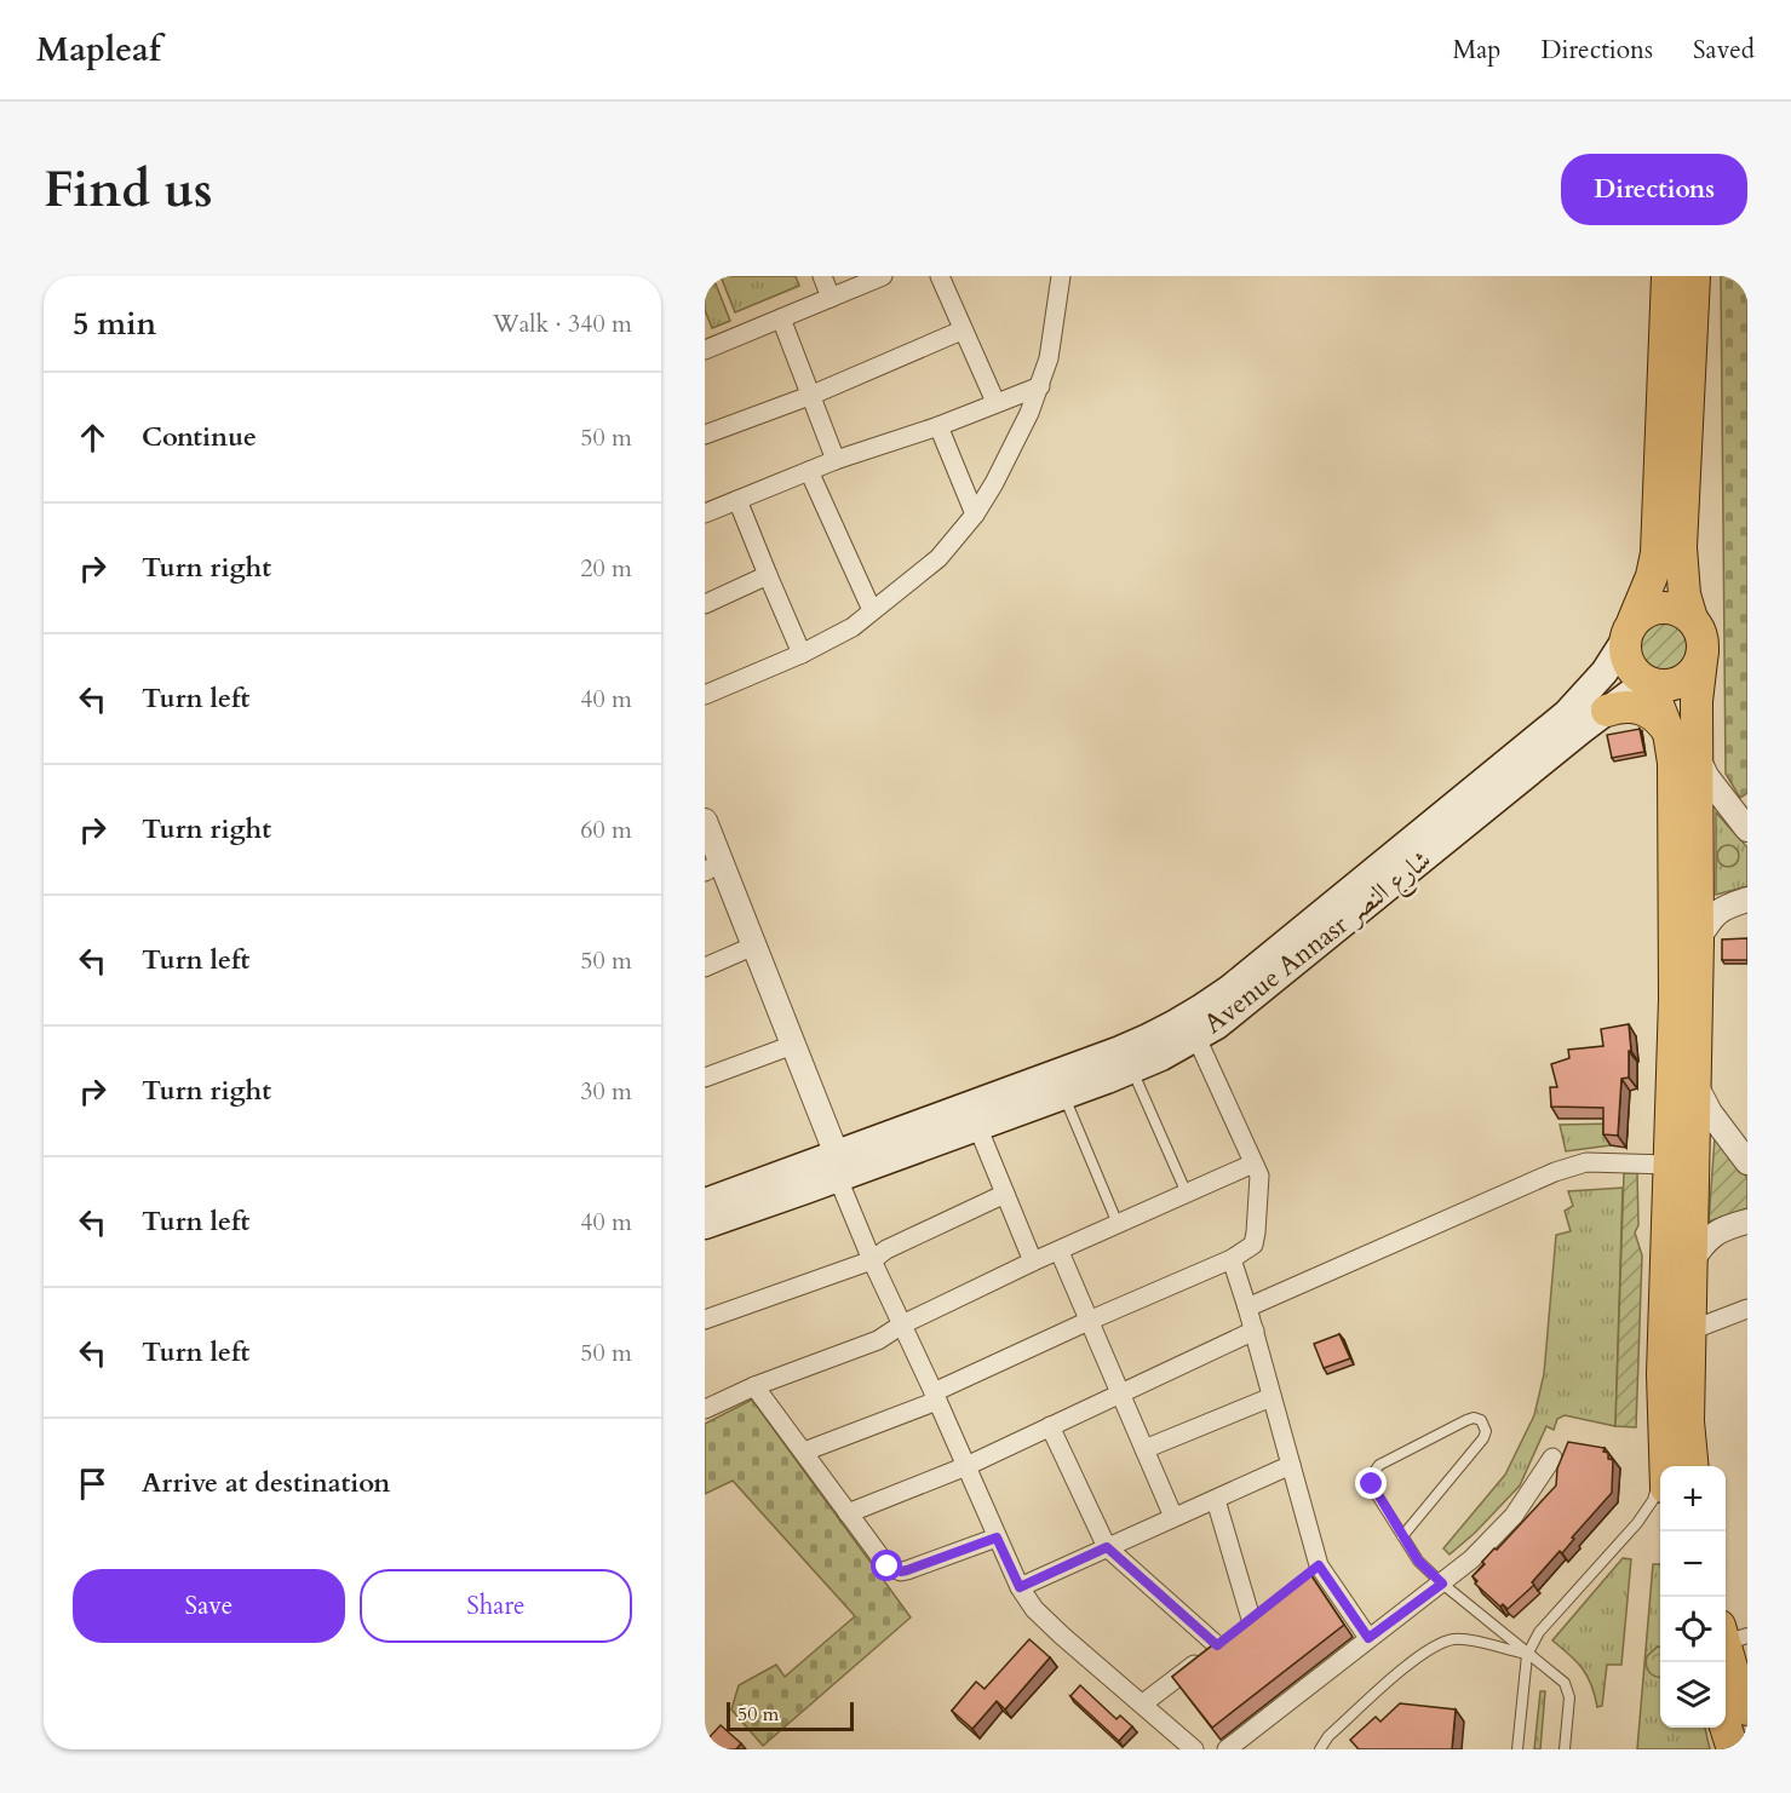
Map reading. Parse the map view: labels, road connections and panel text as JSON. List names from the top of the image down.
{
  "streets": {
    "main road": ["Avenue Annasr شارع النصر"]
  },
  "scale_bar": "50 m",
  "page": {
    "header": "Mapleaf",
    "nav": ["Map", "Directions", "Saved"],
    "buttons": [
      "Directions",
      ["Save", "Share"]
    ],
    "title": "Find us",
    "heading": ["5 min", "Walk · 340 m"],
    "list": [
      ["Continue", "50 m"],
      ["Turn right", "20 m"],
      ["Turn left", "40 m"],
      ["Turn right", "60 m"],
      ["Turn left", "50 m"],
      ["Turn right", "30 m"],
      ["Turn left", "40 m"],
      ["Turn left", "50 m"],
      "Arrive at destination"
    ],
    "map_buttons": ["+", "−"],
    "scale": "50 m"
  }
}
